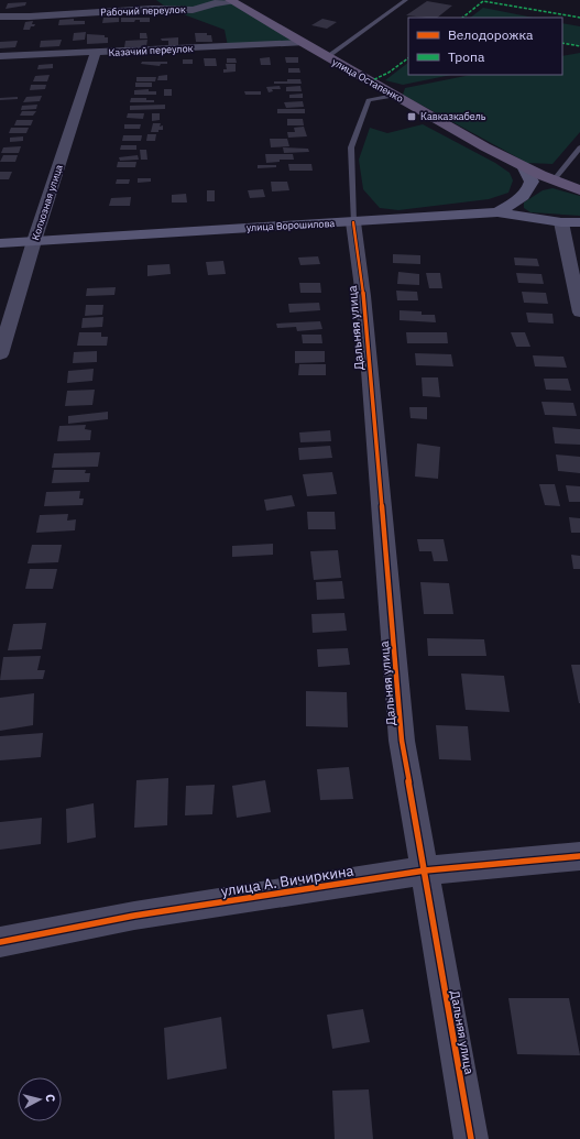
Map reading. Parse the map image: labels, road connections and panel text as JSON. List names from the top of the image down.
{
  "streets": {
    "main road": ["улица Остапенко", "улица Ворошилова"],
    "street": [
      "Рабочий переулок",
      "Казачий переулок",
      "Колхозная улица",
      "Дальняя улица",
      "улица А. Вичиркина"
    ]
  },
  "crossings": [
    ["Рабочий переулок", "улица Остапенко"],
    ["Казачий переулок", "улица Остапенко"],
    ["Казачий переулок", "Колхозная улица"],
    ["Колхозная улица", "улица Ворошилова"],
    ["улица Ворошилова", "Дальняя улица"],
    ["Дальняя улица", "улица А. Вичиркина"]
  ],
  "places": {
    "transit": ["Кавказкабель"]
  },
  "legend": ["Велодорожка", "Тропа"],
  "north": "right"
}
